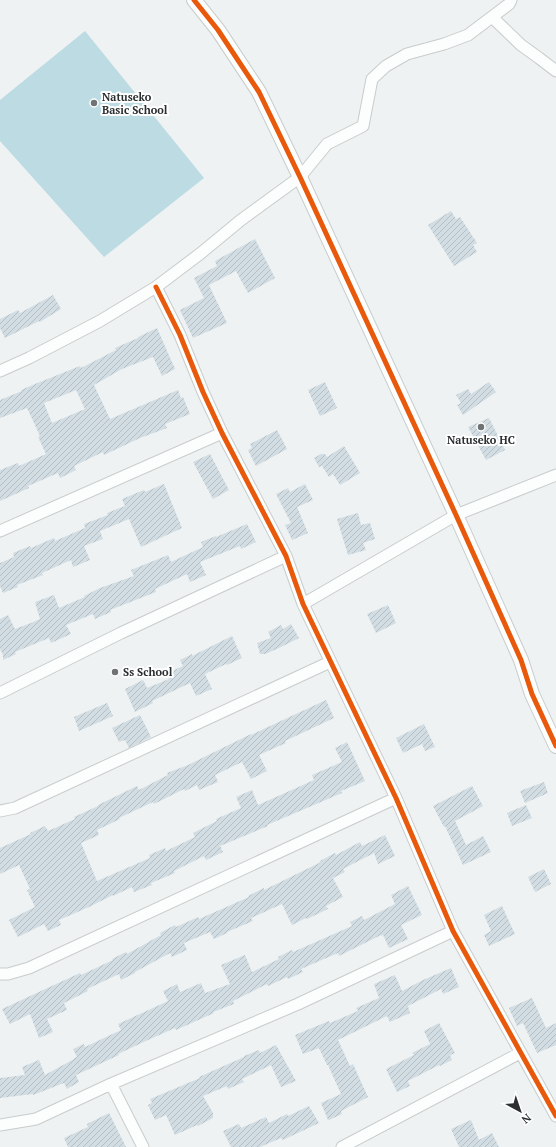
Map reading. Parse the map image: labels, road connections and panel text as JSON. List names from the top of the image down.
{
  "places": ["Natuseko Basic School", "Natuseko HC", "Ss School"],
  "north": "bottom right"
}
